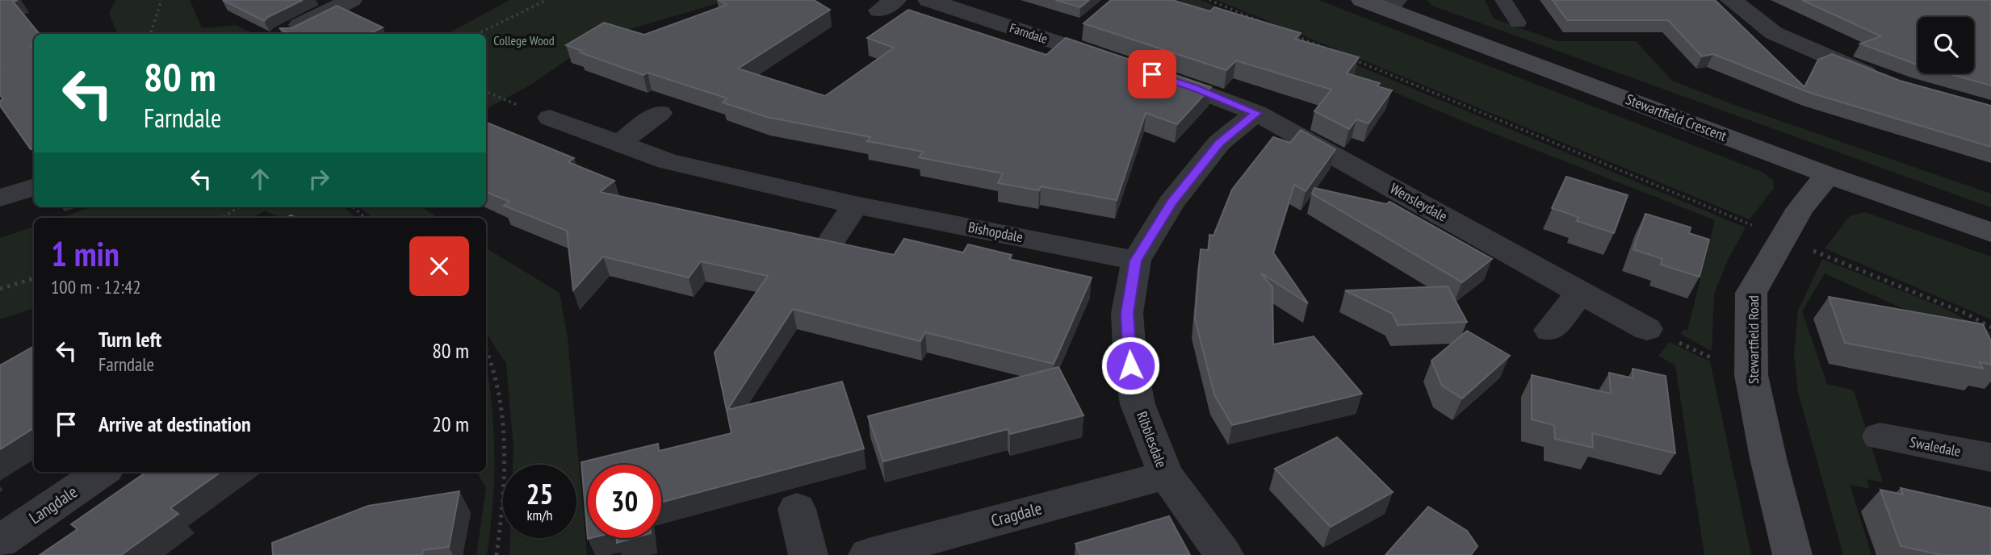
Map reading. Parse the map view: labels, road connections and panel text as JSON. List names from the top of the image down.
{
  "streets": {
    "street": [
      "Farndale",
      "Stewartfield Crescent",
      "Wensleydale",
      "Bishopdale",
      "Stewartfield Road",
      "Ribblesdale",
      "Swaledale",
      "Langdale",
      "Cragdale"
    ]
  },
  "crossings": [
    ["Stewartfield Crescent", "Stewartfield Road"],
    ["Wensleydale", "Ribblesdale"],
    ["Bishopdale", "Ribblesdale"],
    ["Ribblesdale", "Cragdale"]
  ],
  "parks": ["College Wood"],
  "page": {
    "turn": ["80 m", "Farndale"],
    "heading": ["1 min", "100 m · 12:42"],
    "list": [
      {
        "name": "Turn left",
        "note": "Farndale",
        "value": "80 m"
      },
      {
        "name": "Arrive at destination",
        "value": "20 m"
      }
    ],
    "speed": "25 km/h",
    "limit": "30"
  }
}
